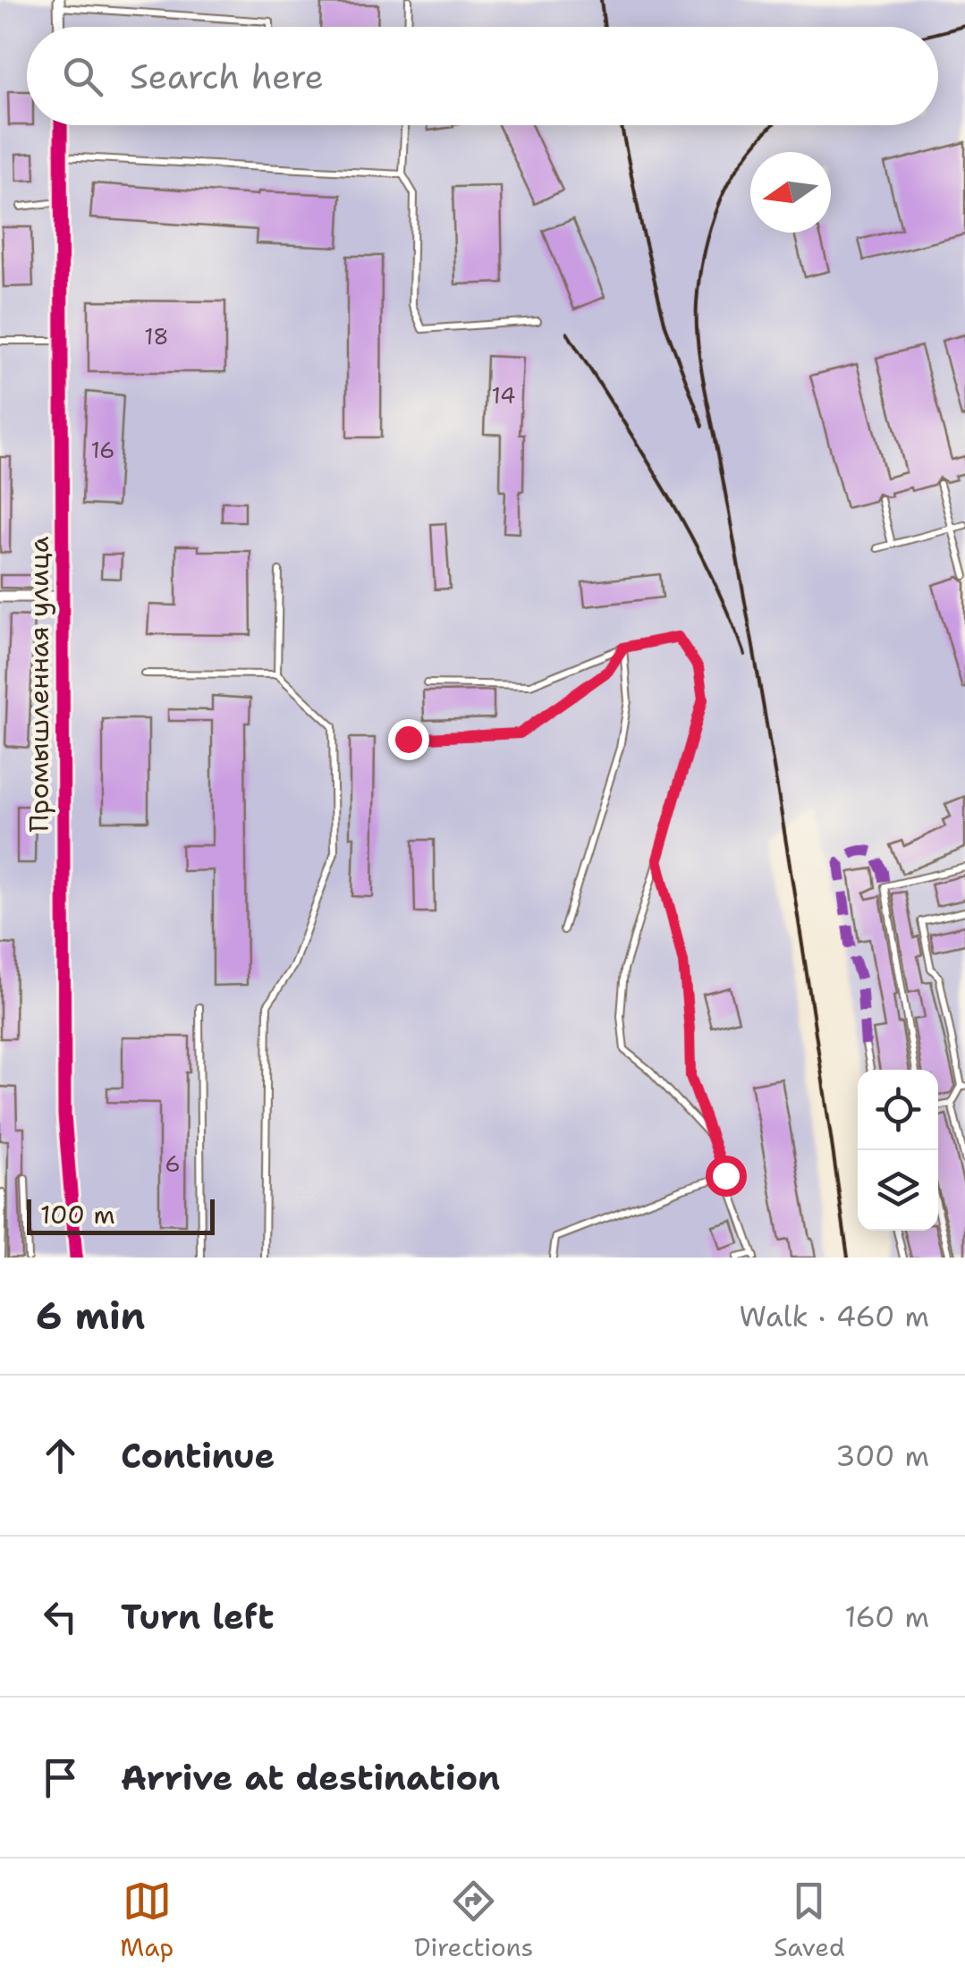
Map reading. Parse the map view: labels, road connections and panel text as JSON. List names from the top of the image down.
{
  "streets": {
    "street": ["Промышленная улица"]
  },
  "house_numbers": [
    "18",
    "14",
    "16",
    "6"
  ],
  "scale_bar": "100 m",
  "north": "left",
  "page": {
    "search": "Search here",
    "scale": "100 m",
    "heading": ["6 min", "Walk · 460 m"],
    "list": [
      ["Continue", "300 m"],
      ["Turn left", "160 m"],
      "Arrive at destination"
    ],
    "nav": ["Map", "Directions", "Saved"]
  }
}
